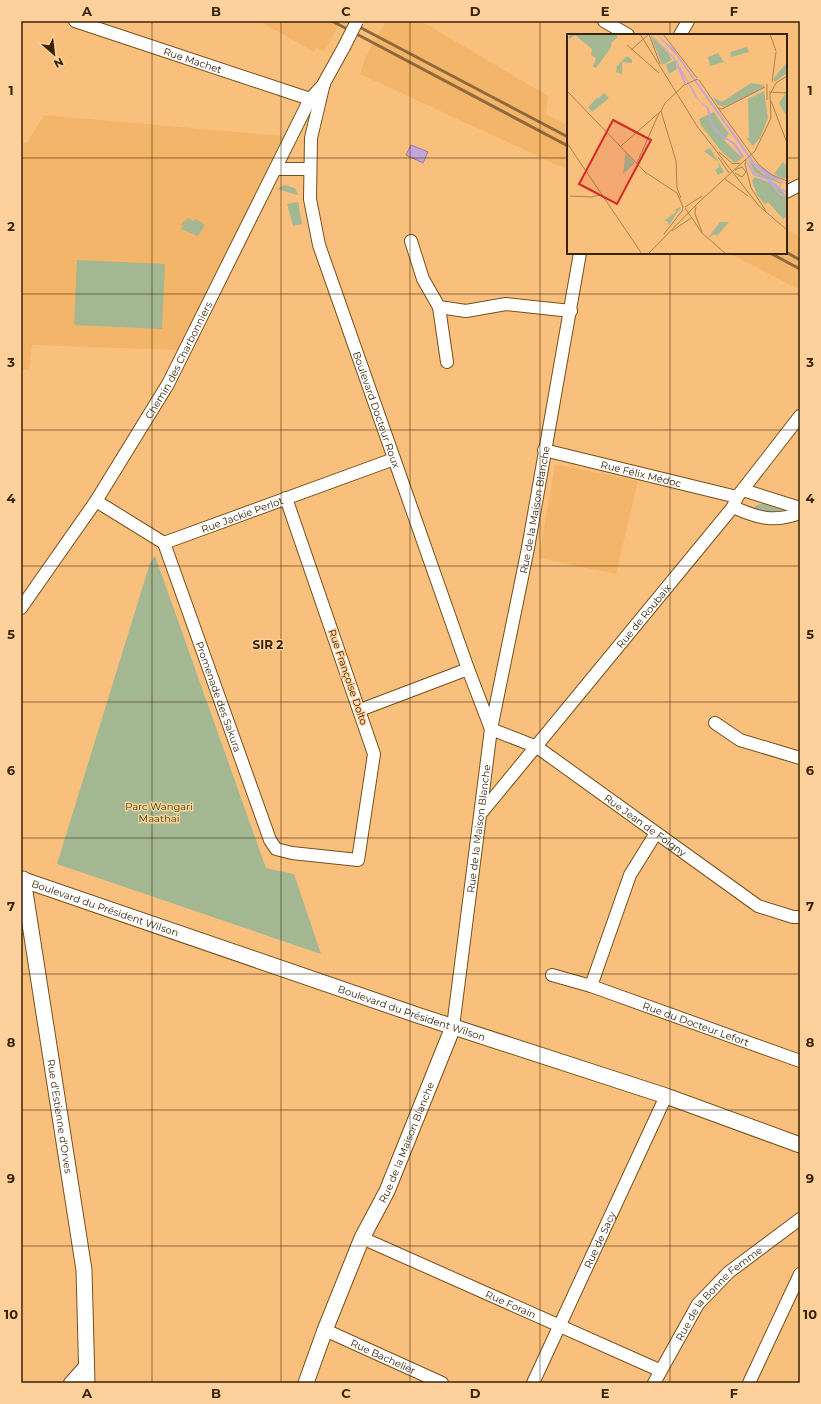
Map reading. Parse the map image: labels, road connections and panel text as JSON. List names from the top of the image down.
{
  "streets": {
    "street": [
      "Rue Machet",
      "Chemin des Charbonniers",
      "Boulevard Docteur Roux",
      "Rue Félix Médoc",
      "Rue de la Maison Blanche",
      "Rue Jackie Perlot",
      "Rue de Roubaix",
      "Rue Françoise Dolto",
      "Promenade des Sakura",
      "Rue Jean de Foigny",
      "Boulevard du Président Wilson",
      "Rue du Docteur Lefort",
      "Rue d'Estienne d'Orves",
      "Rue de Sacy",
      "Rue de la Bonne Femme",
      "Rue Forain",
      "Rue Bachelier"
    ]
  },
  "crossings": [
    ["Rue Machet", "Chemin des Charbonniers"],
    ["Rue Machet", "Boulevard Docteur Roux"],
    ["Chemin des Charbonniers", "Boulevard Docteur Roux"],
    ["Boulevard Docteur Roux", "Rue de la Maison Blanche"],
    ["Boulevard Docteur Roux", "Rue Jackie Perlot"],
    ["Boulevard Docteur Roux", "Rue Jean de Foigny"],
    ["Rue Félix Médoc", "Rue de la Maison Blanche"],
    ["Rue Félix Médoc", "Rue de Roubaix"],
    ["Rue de la Maison Blanche", "Rue de Roubaix"],
    ["Rue de la Maison Blanche", "Rue Jean de Foigny"],
    ["Rue de la Maison Blanche", "Boulevard du Président Wilson"],
    ["Rue de la Maison Blanche", "Rue Forain"],
    ["Rue de la Maison Blanche", "Rue Bachelier"],
    ["Rue Jackie Perlot", "Rue Françoise Dolto"],
    ["Rue Jackie Perlot", "Promenade des Sakura"],
    ["Rue de Roubaix", "Rue Jean de Foigny"],
    ["Rue Françoise Dolto", "Promenade des Sakura"],
    ["Boulevard du Président Wilson", "Rue d'Estienne d'Orves"],
    ["Boulevard du Président Wilson", "Rue de Sacy"],
    ["Rue de Sacy", "Rue Forain"],
    ["Rue de la Bonne Femme", "Rue Forain"]
  ],
  "districts": ["SIR 2"],
  "parks": ["Parc Wangari Maathai"],
  "north": "bottom right",
  "grid": {
    "columns": [
      "A",
      "B",
      "C",
      "D",
      "E",
      "F"
    ],
    "rows": [
      "1",
      "2",
      "3",
      "4",
      "5",
      "6",
      "7",
      "8",
      "9",
      "10"
    ]
  }
}
